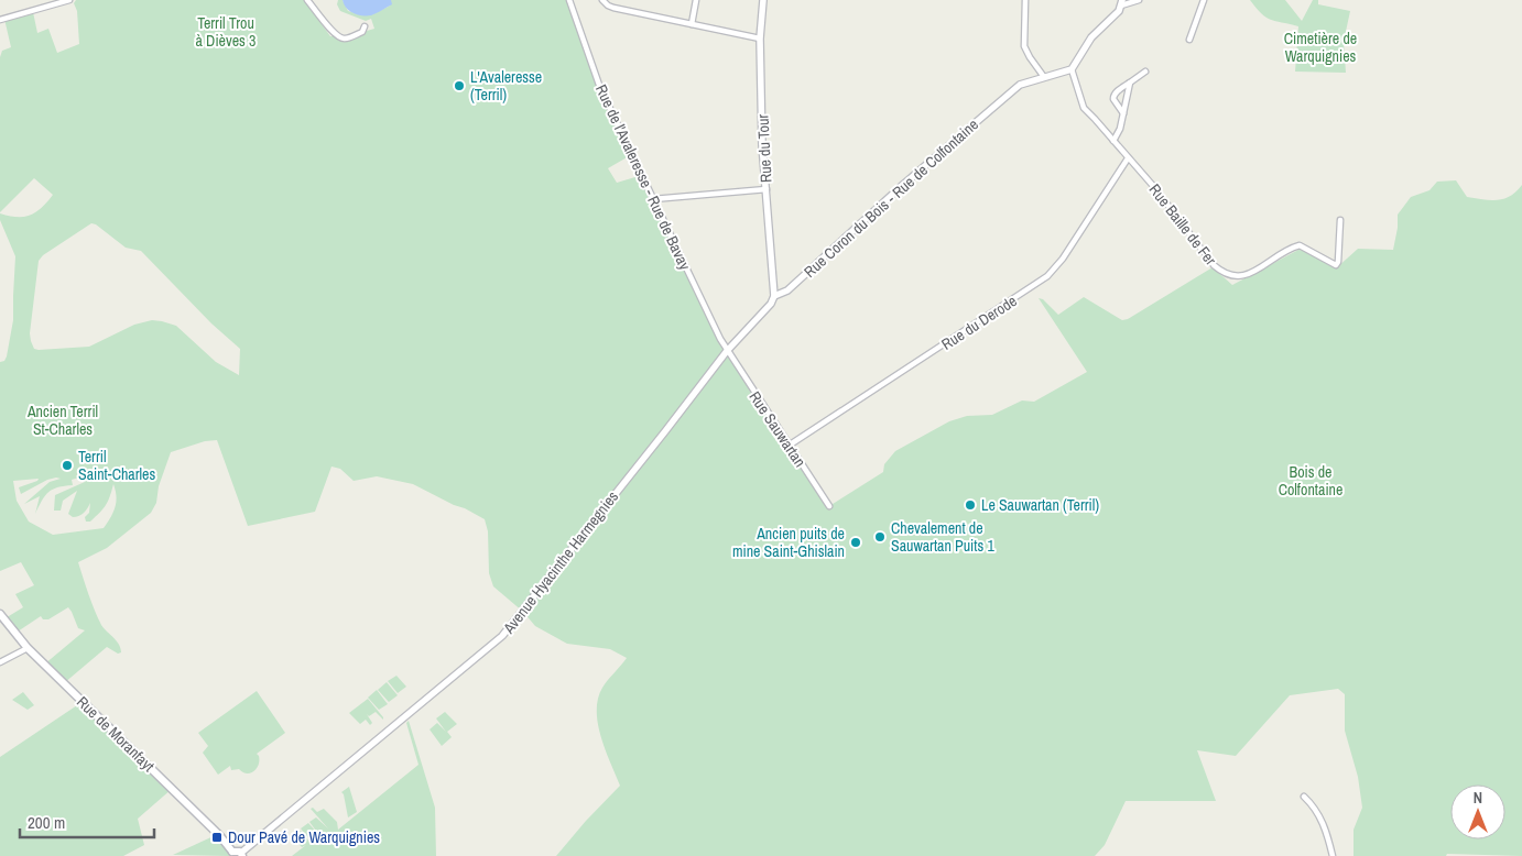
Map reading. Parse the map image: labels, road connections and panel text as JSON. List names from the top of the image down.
{
  "streets": {
    "main road": ["Rue de Moranfayt"],
    "street": [
      "Rue du Tour",
      "Rue de l'Avaleresse - Rue de Bavay",
      "Rue Coron du Bois - Rue de Colfontaine",
      "Rue Baille de Fer",
      "Rue du Derode",
      "Rue Sauwartan",
      "Avenue Hyacinthe Harmegnies"
    ]
  },
  "crossings": [
    ["Rue du Tour", "Rue Coron du Bois - Rue de Colfontaine"],
    ["Rue de l'Avaleresse - Rue de Bavay", "Rue Coron du Bois - Rue de Colfontaine"],
    ["Rue de l'Avaleresse - Rue de Bavay", "Rue Sauwartan"],
    ["Rue de l'Avaleresse - Rue de Bavay", "Avenue Hyacinthe Harmegnies"],
    ["Rue Coron du Bois - Rue de Colfontaine", "Rue Baille de Fer"],
    ["Rue Coron du Bois - Rue de Colfontaine", "Rue Sauwartan"],
    ["Rue Coron du Bois - Rue de Colfontaine", "Avenue Hyacinthe Harmegnies"],
    ["Rue Baille de Fer", "Rue du Derode"],
    ["Rue du Derode", "Rue Sauwartan"],
    ["Rue Sauwartan", "Avenue Hyacinthe Harmegnies"]
  ],
  "parks": [
    "Terril Trou à Dièves 3",
    "Cimetière de Warquignies",
    "Ancien Terril St-Charles",
    "Bois de Colfontaine"
  ],
  "places": {
    "other": [
      "L'Avaleresse (Terril)",
      "Terril Saint-Charles",
      "Le Sauwartan (Terril)",
      "Chevalement de Sauwartan Puits 1",
      "Ancien puits de mine Saint-Ghislain"
    ],
    "transit": ["Dour Pavé de Warquignies"]
  },
  "scale_bar": "200 m",
  "north": "top"
}
